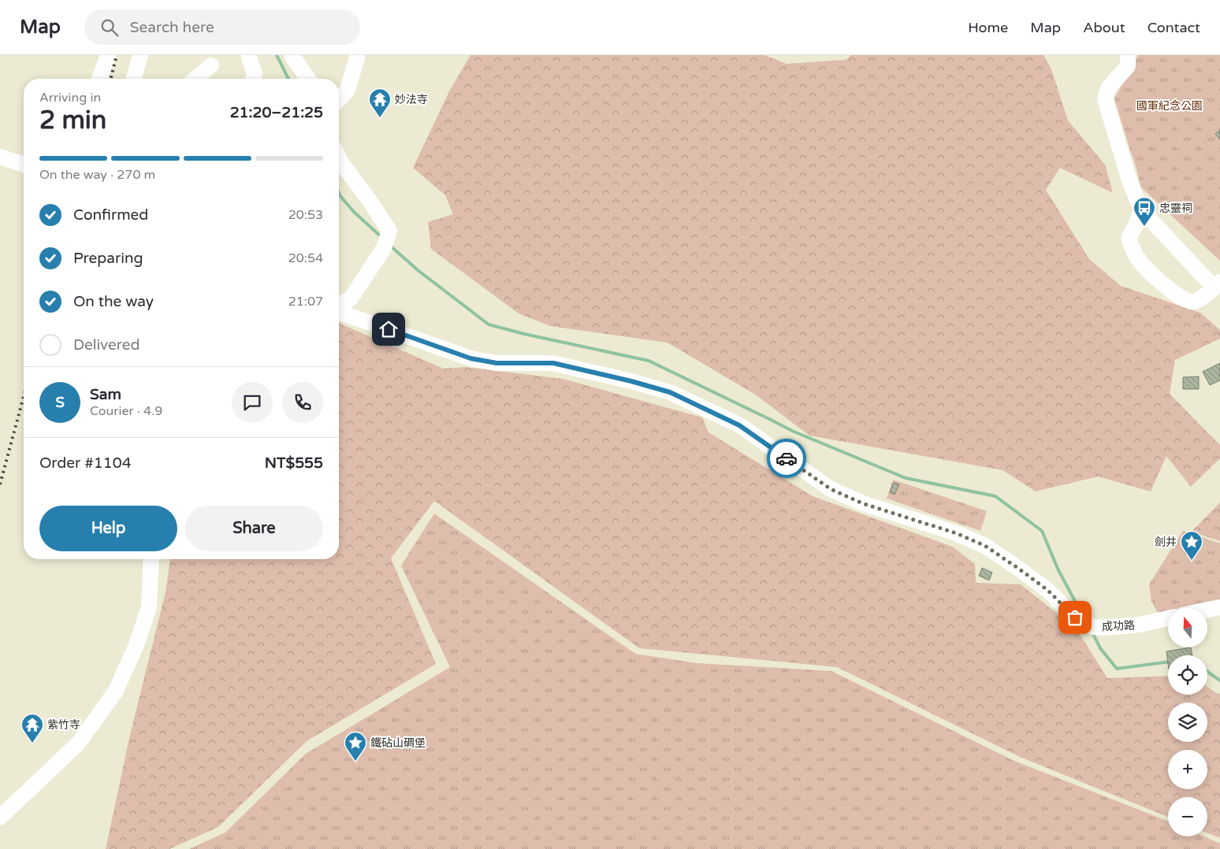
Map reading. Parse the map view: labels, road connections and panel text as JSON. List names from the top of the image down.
{
  "streets": {
    "street": ["成功路"]
  },
  "parks": ["國軍紀念公園"],
  "places": {
    "temple": ["妙法寺", "紫竹寺"],
    "bus stop": ["忠靈祠"],
    "place": ["劍井", "鐵砧山碉堡"]
  },
  "north": "top",
  "page": {
    "header": "Map",
    "search": "Search here",
    "nav": [
      "Home",
      "Map",
      "About",
      "Contact"
    ],
    "heading": ["2 min", "Arriving in", "21:20–21:25"],
    "panel": [
      "Sam",
      "Courier · 4.9",
      "Order #1104",
      "NT$555"
    ],
    "bar": "On the way · 270 m",
    "list": [
      ["Confirmed", "20:53"],
      ["Preparing", "20:54"],
      ["On the way", "21:07"],
      "Delivered"
    ],
    "round": "S",
    "buttons": ["Help", "Share"],
    "map_buttons": ["+", "−"]
  }
}
